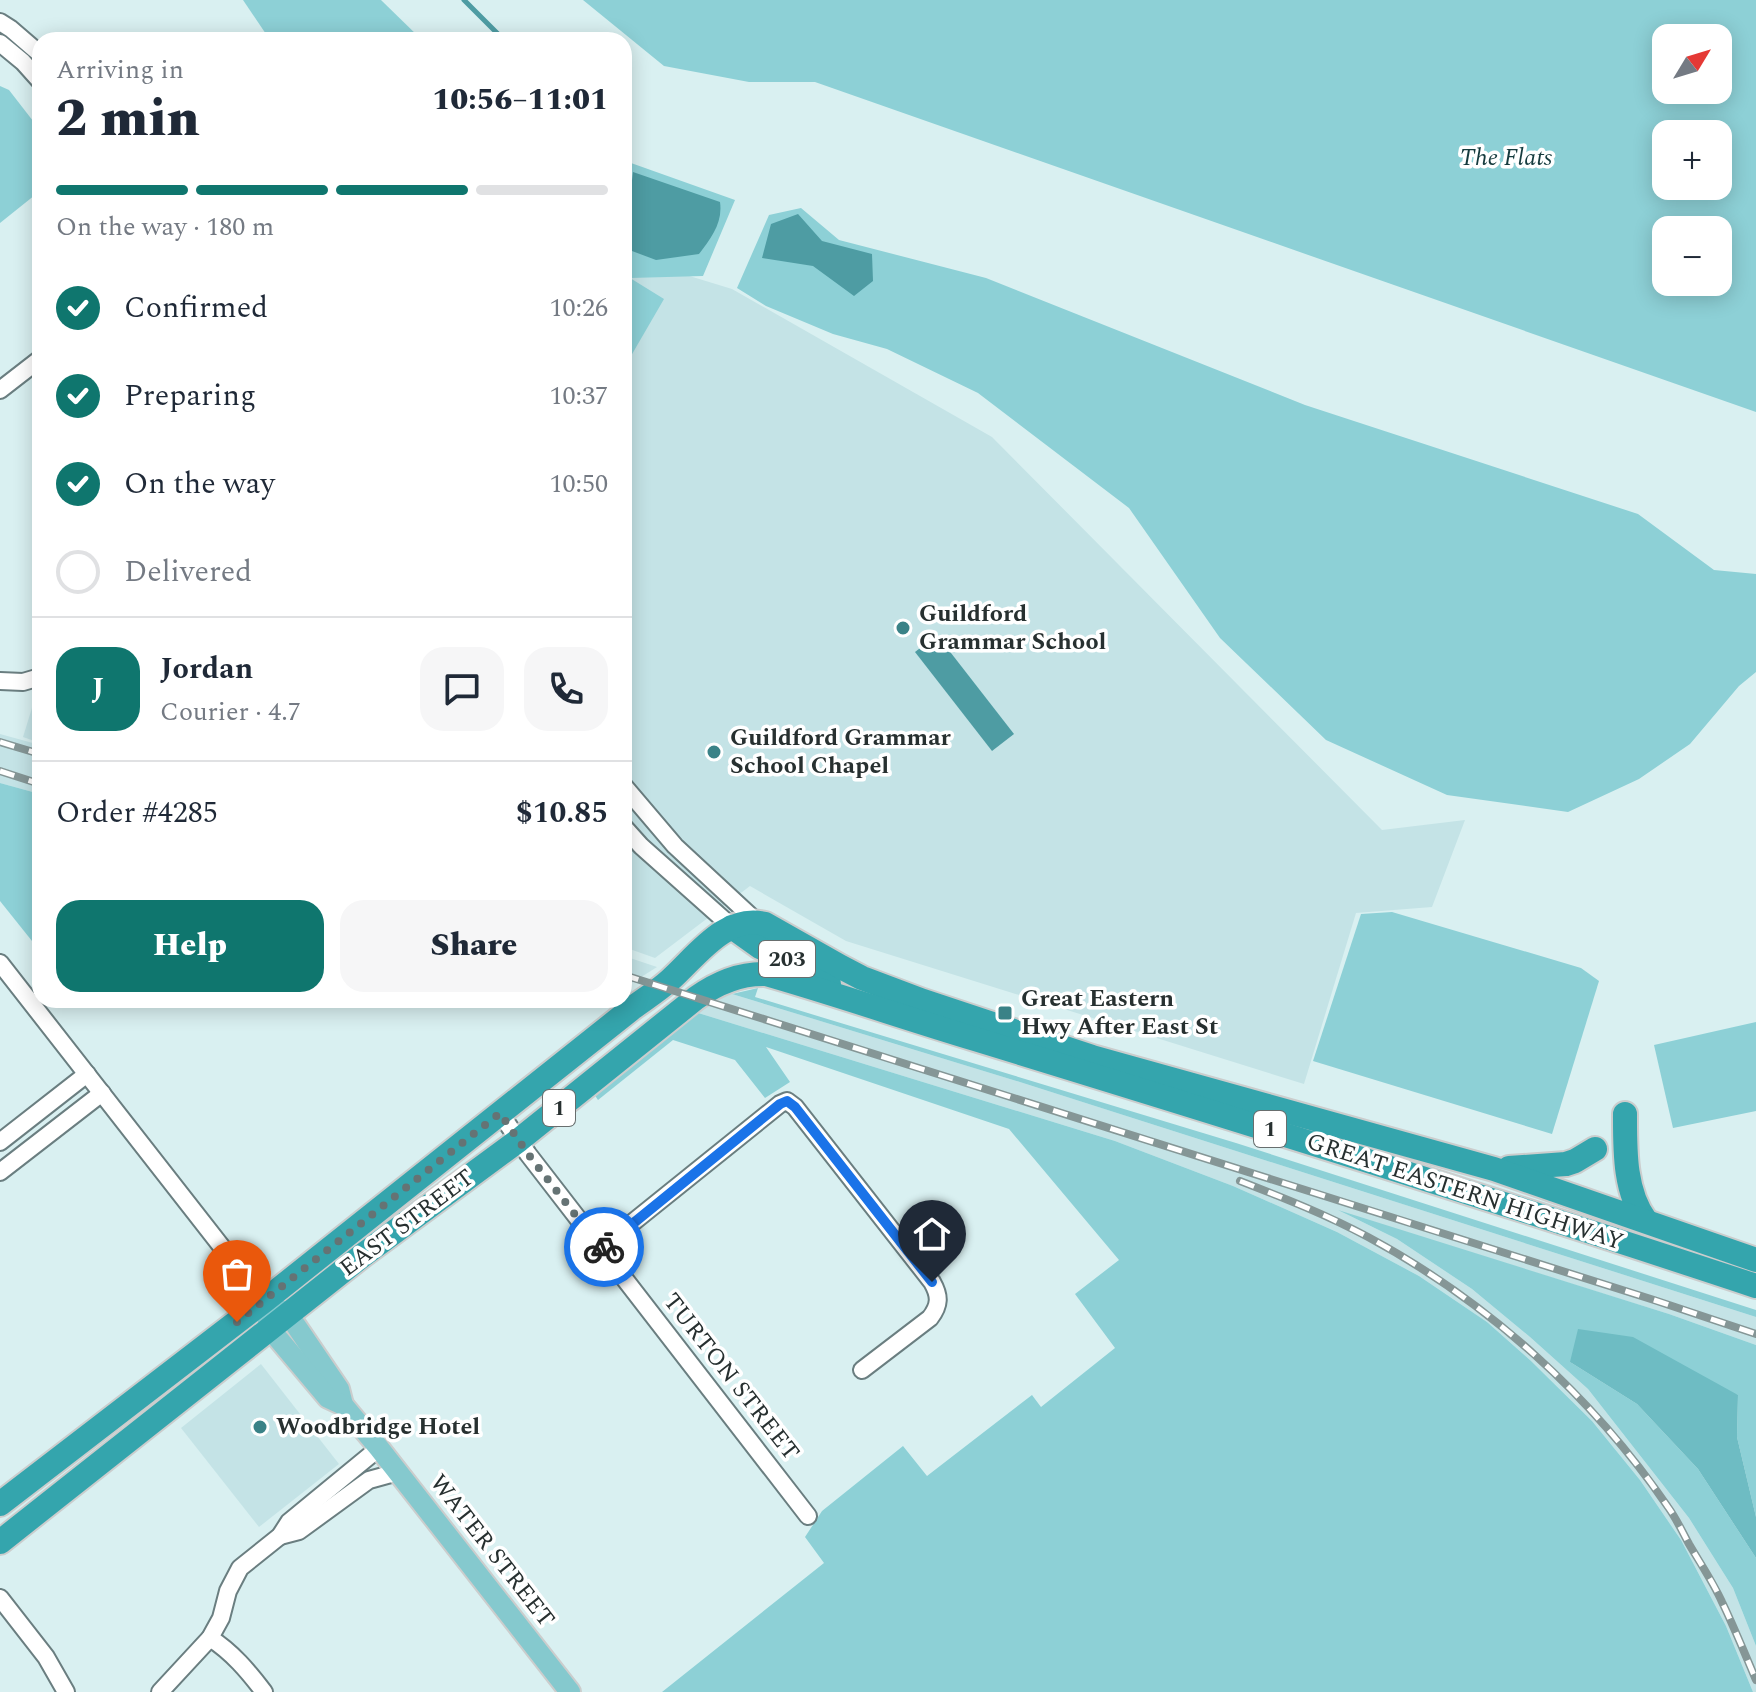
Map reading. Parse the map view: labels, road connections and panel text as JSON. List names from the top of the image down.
{
  "streets": {
    "highway": [
      "203",
      "1",
      "GREAT EASTERN HIGHWAY",
      "EAST STREET"
    ],
    "main road": ["WATER STREET"],
    "street": ["TURTON STREET"]
  },
  "crossings": [
    ["203", "GREAT EASTERN HIGHWAY"],
    ["203", "EAST STREET"],
    ["GREAT EASTERN HIGHWAY", "EAST STREET"],
    ["EAST STREET", "TURTON STREET"],
    ["EAST STREET", "WATER STREET"]
  ],
  "parks": ["The Flats"],
  "places": {
    "other": ["Guildford Grammar School", "Guildford Grammar School Chapel", "Woodbridge Hotel"],
    "transit": ["Great Eastern Hwy After East St"]
  },
  "north": "top right",
  "page": {
    "map_buttons": ["+", "−"],
    "heading": ["2 min", "Arriving in", "10:56–11:01"],
    "panel": [
      "Jordan",
      "Courier · 4.7",
      "Order #4285",
      "$10.85"
    ],
    "bar": "On the way · 180 m",
    "list": [
      ["Confirmed", "10:26"],
      ["Preparing", "10:37"],
      ["On the way", "10:50"],
      "Delivered"
    ],
    "round": "J",
    "buttons": ["Help", "Share"]
  }
}
